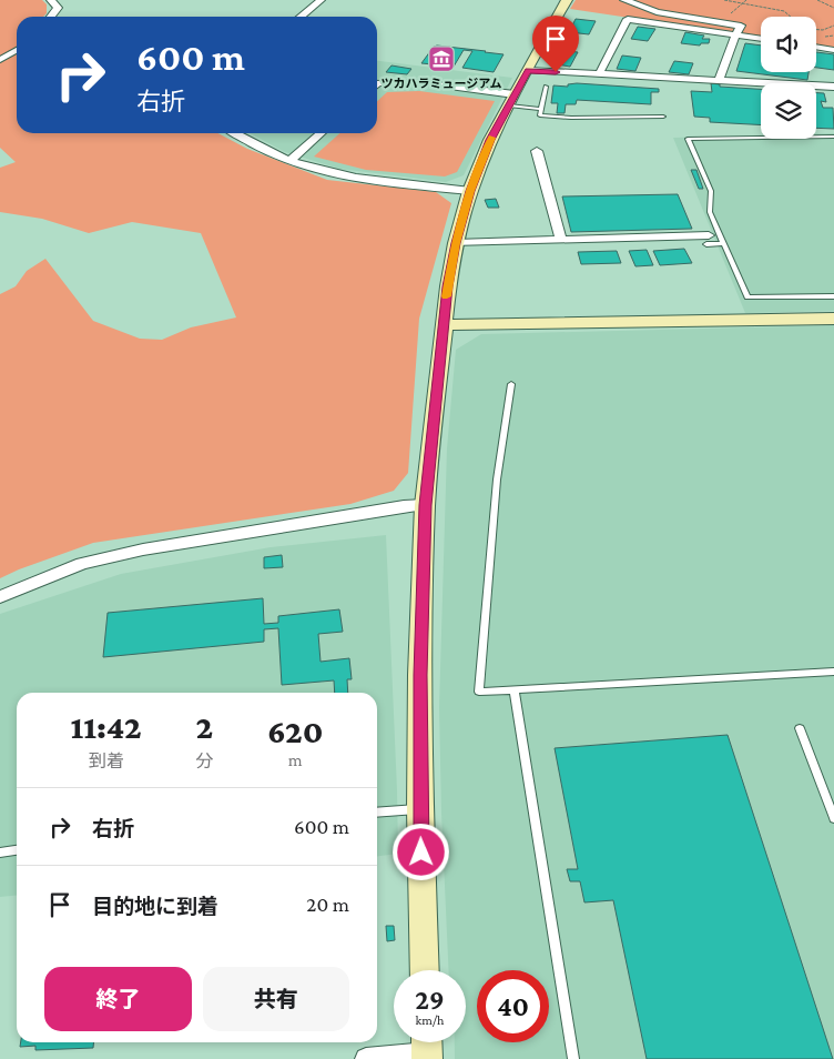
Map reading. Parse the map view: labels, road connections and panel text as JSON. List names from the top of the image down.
{
  "places": {
    "museum": ["ツカハラミュージアム"]
  },
  "page": {
    "turn": ["600 m", "右折"],
    "eta": [
      "11:42",
      "到着",
      "2",
      "分",
      "620",
      "m"
    ],
    "list": [
      {
        "name": "右折",
        "value": "600 m"
      },
      {
        "name": "目的地に到着",
        "value": "20 m"
      }
    ],
    "buttons": ["終了", "共有"],
    "speed": "29 km/h",
    "limit": "40"
  }
}
